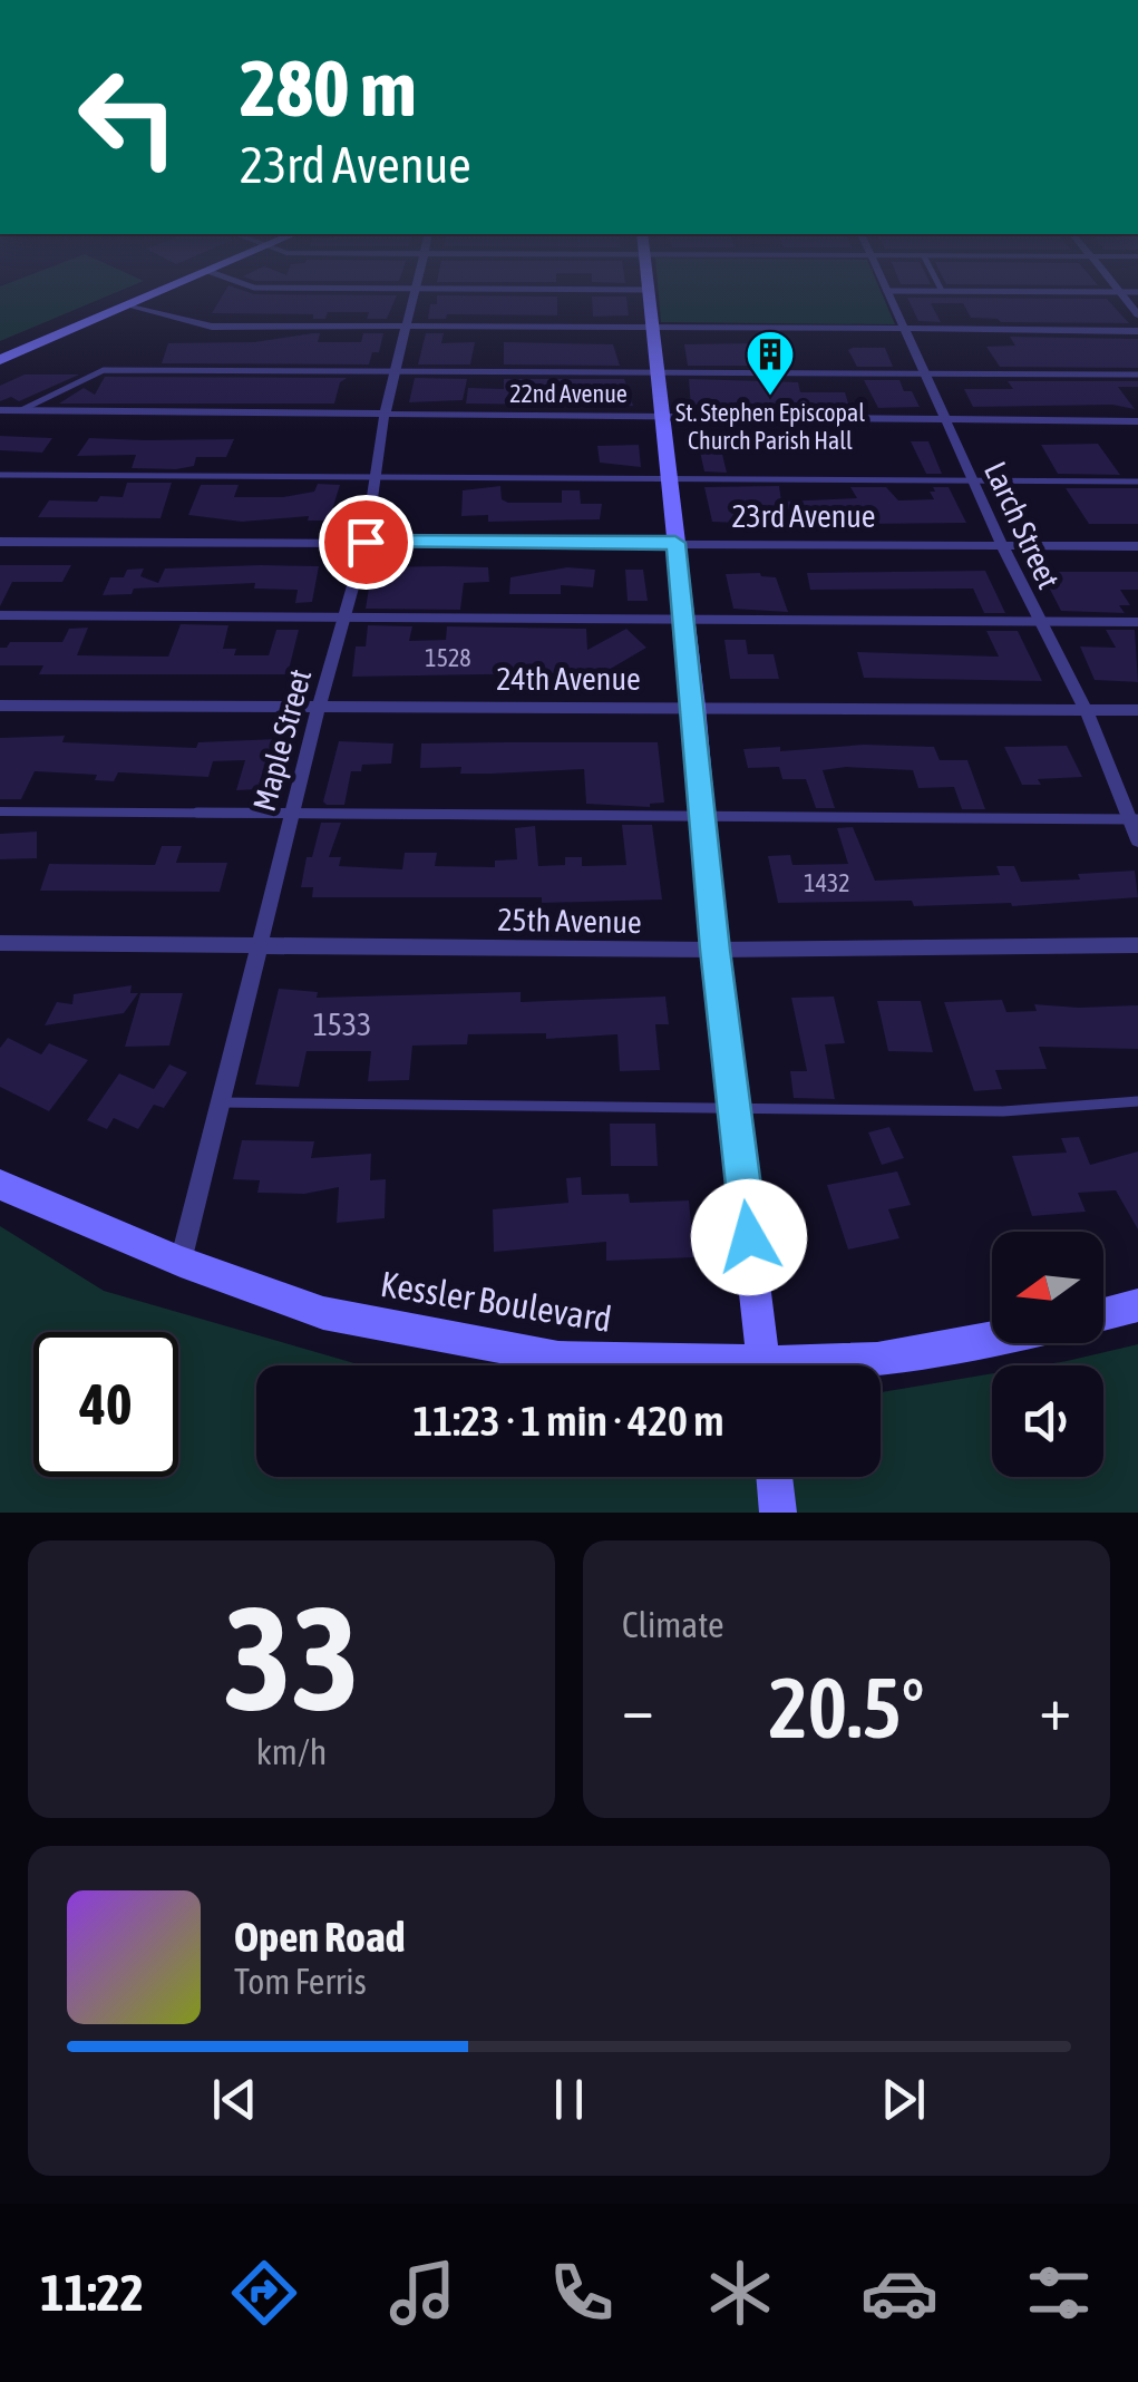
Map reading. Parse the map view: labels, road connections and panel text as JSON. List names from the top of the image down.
{
  "streets": {
    "street": [
      "22nd Avenue",
      "23rd Avenue",
      "Larch Street",
      "24th Avenue",
      "Maple Street",
      "25th Avenue",
      "Kessler Boulevard"
    ]
  },
  "crossings": [
    ["22nd Avenue", "Larch Street"],
    ["22nd Avenue", "Maple Street"],
    ["23rd Avenue", "Larch Street"],
    ["23rd Avenue", "Maple Street"],
    ["Larch Street", "24th Avenue"],
    ["24th Avenue", "Maple Street"],
    ["Maple Street", "25th Avenue"],
    ["Maple Street", "Kessler Boulevard"]
  ],
  "places": {
    "building": ["St. Stephen Episcopal Church Parish Hall"]
  },
  "house_numbers": ["1528", "1432", "1533"],
  "north": "left",
  "page": {
    "turn": ["280 m", "23rd Avenue"],
    "limit": "40",
    "trip": "11:23 · 1 min · 420 m",
    "tile": [
      ["33", "km/h"],
      "Climate"
    ],
    "heat": ["−", "20.5°", "+"],
    "song": ["Open Road", "Tom Ferris"],
    "tabs": "11:22"
  }
}
